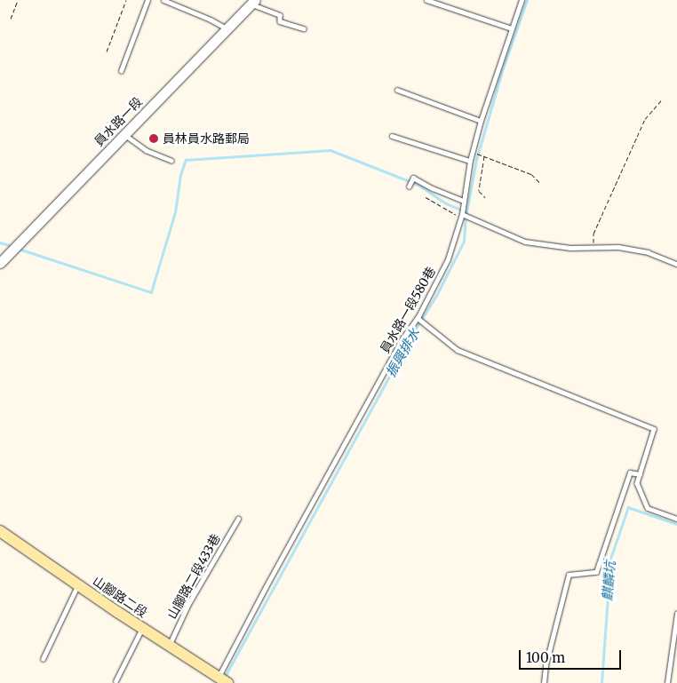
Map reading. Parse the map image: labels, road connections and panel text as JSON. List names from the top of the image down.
{
  "streets": {
    "main road": ["山腳路二段"],
    "street": ["員水路一段"],
    "lane": ["員水路一段580巷", "山腳路二段433巷"]
  },
  "crossings": [
    ["員水路一段580巷", "山腳路二段"],
    ["山腳路二段433巷", "山腳路二段"]
  ],
  "water": ["振興排水", "麒麟坑"],
  "places": ["員林員水路郵局"],
  "scale_bar": "100 m"
}
